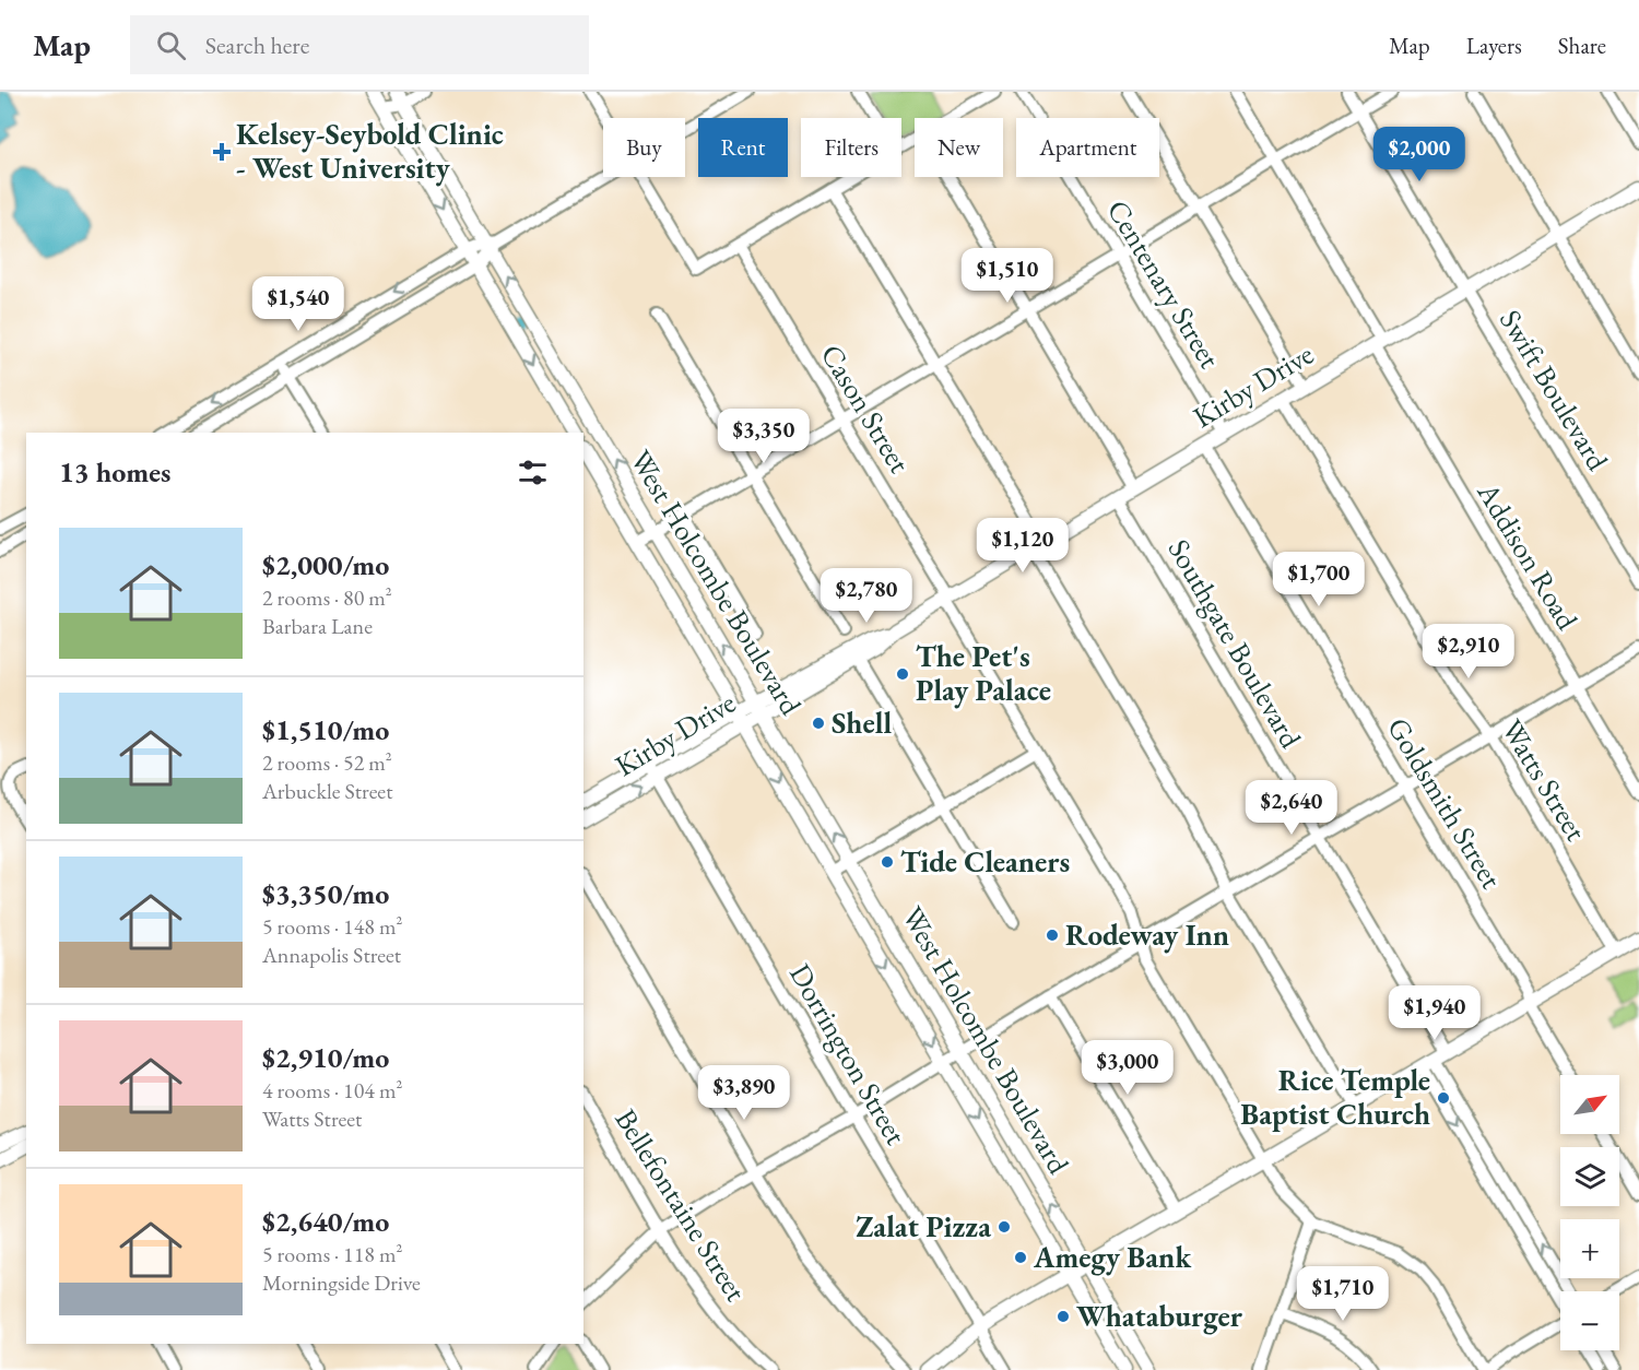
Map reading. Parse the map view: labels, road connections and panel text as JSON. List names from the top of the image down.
{
  "streets": {
    "main road": ["Kirby Drive", "West Holcombe Boulevard"],
    "street": [
      "Centenary Street",
      "Swift Boulevard",
      "Cason Street",
      "Addison Road",
      "Southgate Boulevard",
      "Watts Street",
      "Goldsmith Street",
      "Dorrington Street",
      "Bellefontaine Street"
    ]
  },
  "crossings": [
    ["Centenary Street", "Kirby Drive"],
    ["Kirby Drive", "Swift Boulevard"],
    ["Kirby Drive", "Cason Street"],
    ["Kirby Drive", "Addison Road"],
    ["Kirby Drive", "West Holcombe Boulevard"],
    ["Kirby Drive", "Southgate Boulevard"],
    ["Kirby Drive", "Watts Street"],
    ["Kirby Drive", "Goldsmith Street"],
    ["Kirby Drive", "Dorrington Street"]
  ],
  "places": {
    "health": ["Kelsey-Seybold Clinic - West University"],
    "other": [
      "The Pet's Play Palace",
      "Shell",
      "Tide Cleaners",
      "Rodeway Inn",
      "Rice Temple Baptist Church",
      "Zalat Pizza",
      "Amegy Bank",
      "Whataburger"
    ]
  },
  "north": "top right",
  "page": {
    "header": "Map",
    "search": "Search here",
    "nav": ["Map", "Layers", "Share"],
    "chip": [
      "Buy",
      "Rent",
      "Filters",
      "New",
      "Apartment"
    ],
    "price": [
      "$2,000",
      "$1,510",
      "$1,540",
      "$3,350",
      "$1,120",
      "$1,700",
      "$2,780",
      "$2,910",
      "$2,640",
      "$1,940",
      "$3,000",
      "$3,890",
      "$1,710"
    ],
    "heading": "13 homes",
    "list": [
      {
        "name": "$2,000/mo",
        "note": "2 rooms · 80 m² · Barbara Lane"
      },
      {
        "name": "$1,510/mo",
        "note": "2 rooms · 52 m² · Arbuckle Street"
      },
      {
        "name": "$3,350/mo",
        "note": "5 rooms · 148 m² · Annapolis Street"
      },
      {
        "name": "$2,910/mo",
        "note": "4 rooms · 104 m² · Watts Street"
      },
      {
        "name": "$2,640/mo",
        "note": "5 rooms · 118 m² · Morningside Drive"
      }
    ],
    "map_buttons": ["+", "−"]
  }
}
